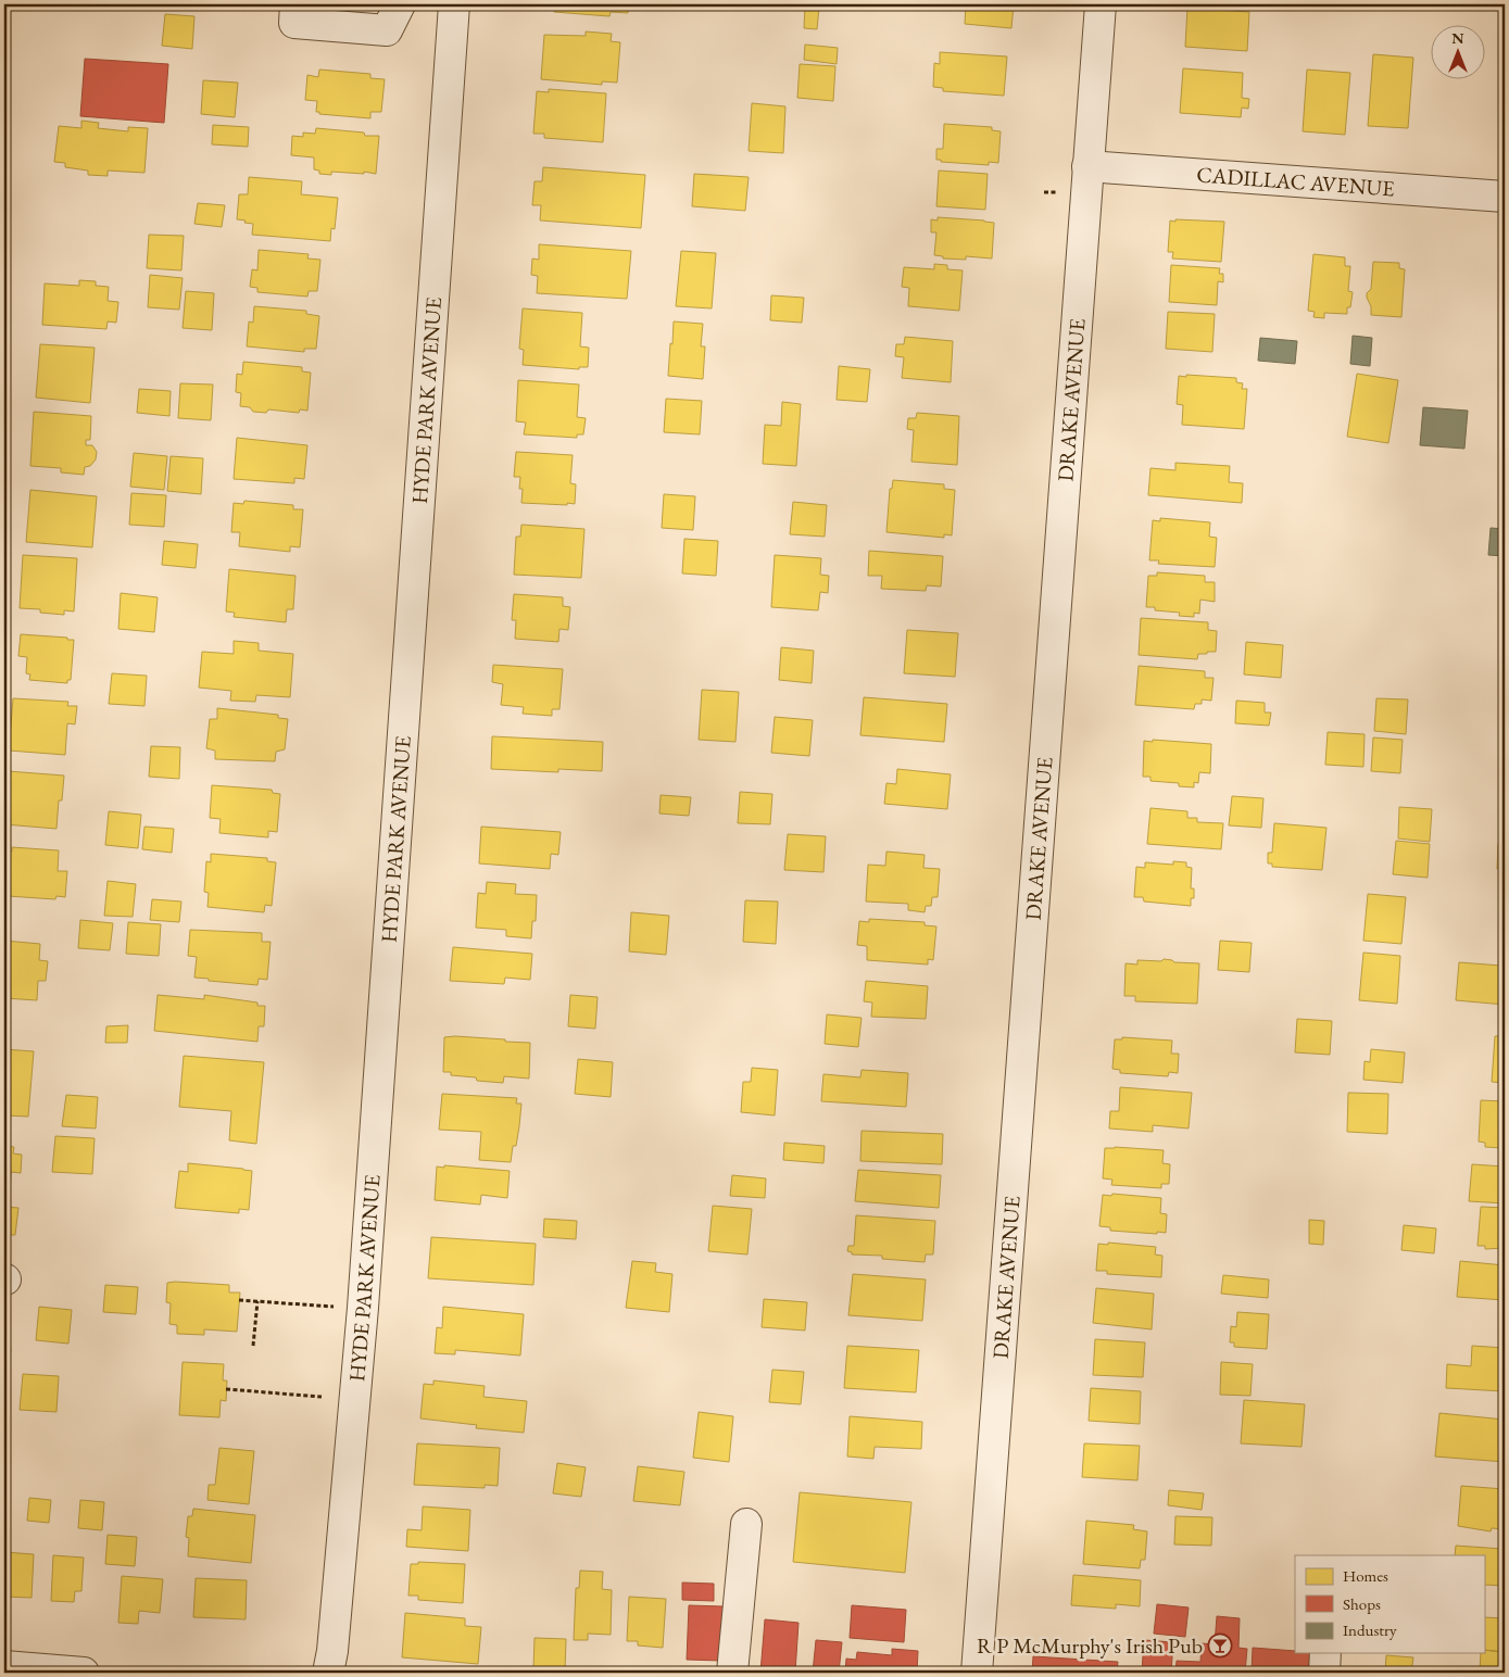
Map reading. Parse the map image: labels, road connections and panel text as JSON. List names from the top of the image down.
{
  "streets": {
    "street": ["CADILLAC AVENUE", "HYDE PARK AVENUE", "DRAKE AVENUE"]
  },
  "crossings": [
    ["CADILLAC AVENUE", "DRAKE AVENUE"]
  ],
  "places": {
    "bar": ["R P McMurphy's Irish Pub"]
  },
  "legend": ["Homes", "Shops", "Industry"],
  "north": "top"
}
